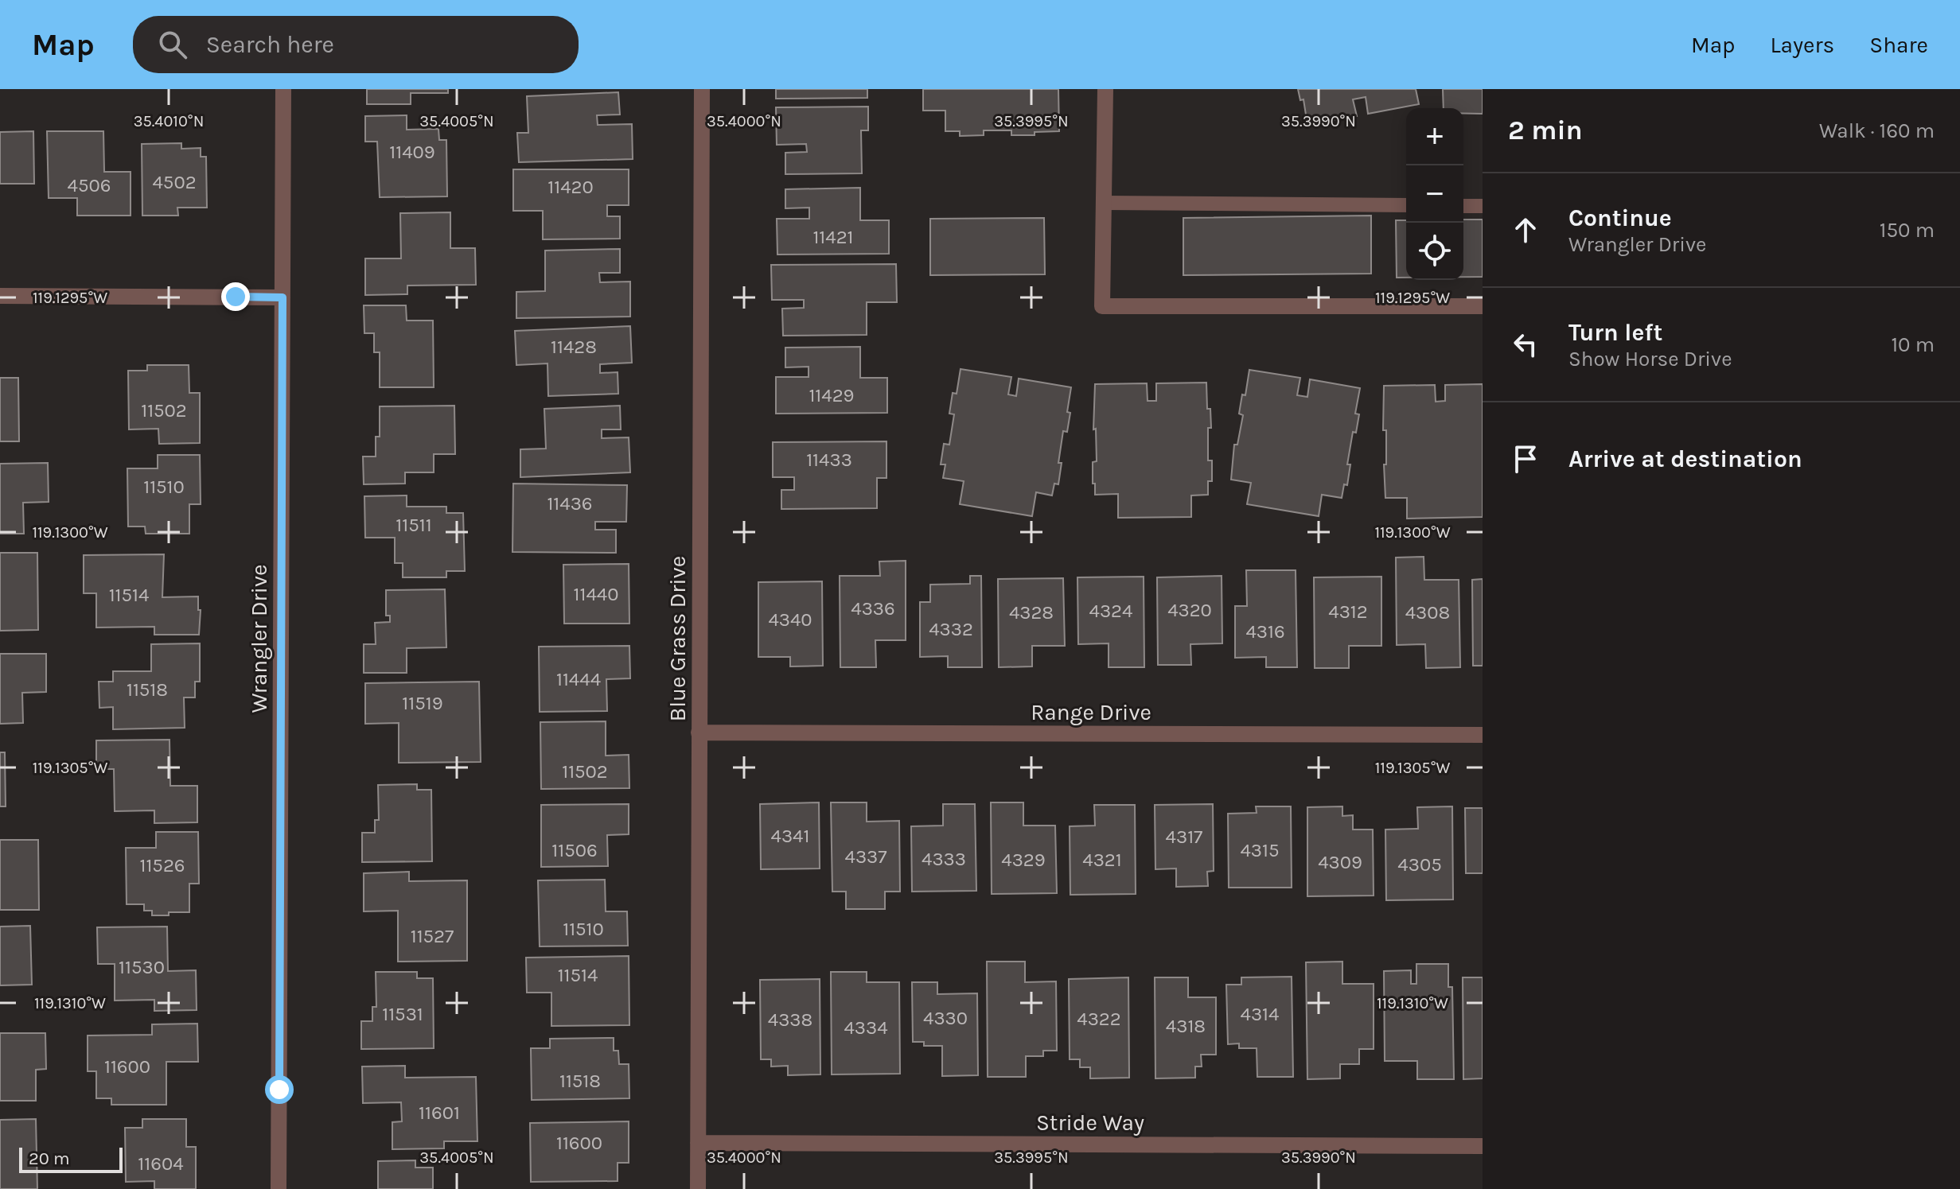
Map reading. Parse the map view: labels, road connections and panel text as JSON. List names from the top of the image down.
{
  "streets": {
    "street": [
      "Wrangler Drive",
      "Blue Grass Drive",
      "Range Drive",
      "Stride Way"
    ]
  },
  "crossings": [
    ["Blue Grass Drive", "Range Drive"],
    ["Blue Grass Drive", "Stride Way"]
  ],
  "house_numbers": [
    "11409",
    "4502",
    "4506",
    "11420",
    "11421",
    "11428",
    "11429",
    "11502",
    "11433",
    "11510",
    "11436",
    "11511",
    "11440",
    "11514",
    "4336",
    "4320",
    "4324",
    "4312",
    "4328",
    "4308",
    "4340",
    "4332",
    "4316",
    "11444",
    "11518",
    "11519",
    "11502",
    "4341",
    "4317",
    "11506",
    "4315",
    "4337",
    "4333",
    "4329",
    "4321",
    "4309",
    "4305",
    "11526",
    "11510",
    "11527",
    "11530",
    "11514",
    "11531",
    "4314",
    "4330",
    "4322",
    "4338",
    "4318",
    "4334",
    "11600",
    "11518",
    "11601",
    "11600",
    "11604"
  ],
  "scale_bar": "20 m",
  "page": {
    "header": "Map",
    "search": "Search here",
    "nav": ["Map", "Layers", "Share"],
    "heading": ["2 min", "Walk · 160 m"],
    "map_buttons": ["+", "−"],
    "list": [
      ["Continue", "Wrangler Drive", "150 m"],
      ["Turn left", "Show Horse Drive", "10 m"],
      "Arrive at destination"
    ],
    "scale": "20 m"
  },
  "coordinates": [
    "35.4010°N",
    "35.4005°N",
    "35.4000°N",
    "35.3995°N",
    "35.3990°N",
    "119.1295°W",
    "119.1300°W",
    "119.1305°W",
    "119.1310°W"
  ]
}
